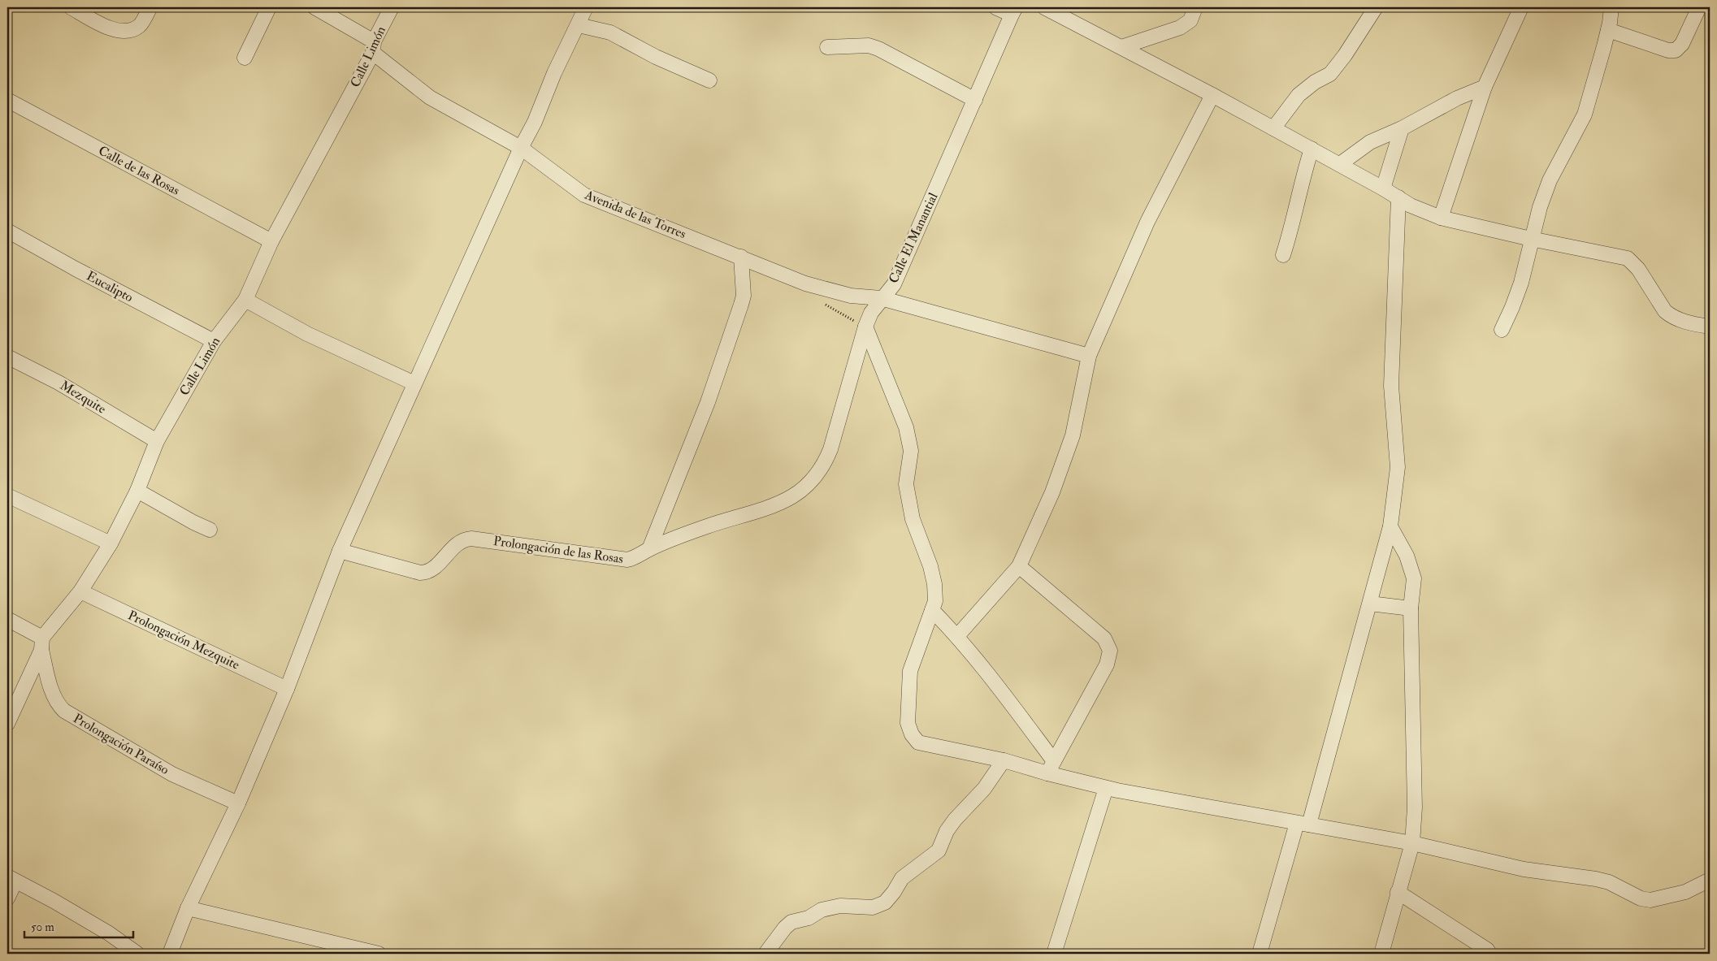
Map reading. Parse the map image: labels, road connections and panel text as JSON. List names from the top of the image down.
{
  "streets": {
    "street": [
      "Calle Limón",
      "Calle de las Rosas",
      "Avenida de las Torres",
      "Calle El Manantial",
      "Eucalipto",
      "Mezquite",
      "Prolongación de las Rosas",
      "Prolongación Mezquite",
      "Prolongación Paraíso"
    ]
  },
  "crossings": [
    ["Calle Limón", "Calle de las Rosas"],
    ["Calle Limón", "Avenida de las Torres"],
    ["Calle Limón", "Eucalipto"],
    ["Calle Limón", "Mezquite"],
    ["Calle Limón", "Prolongación Mezquite"],
    ["Calle Limón", "Prolongación Paraíso"],
    ["Avenida de las Torres", "Calle El Manantial"],
    ["Calle El Manantial", "Prolongación de las Rosas"]
  ],
  "scale_bar": "50 m"
}
